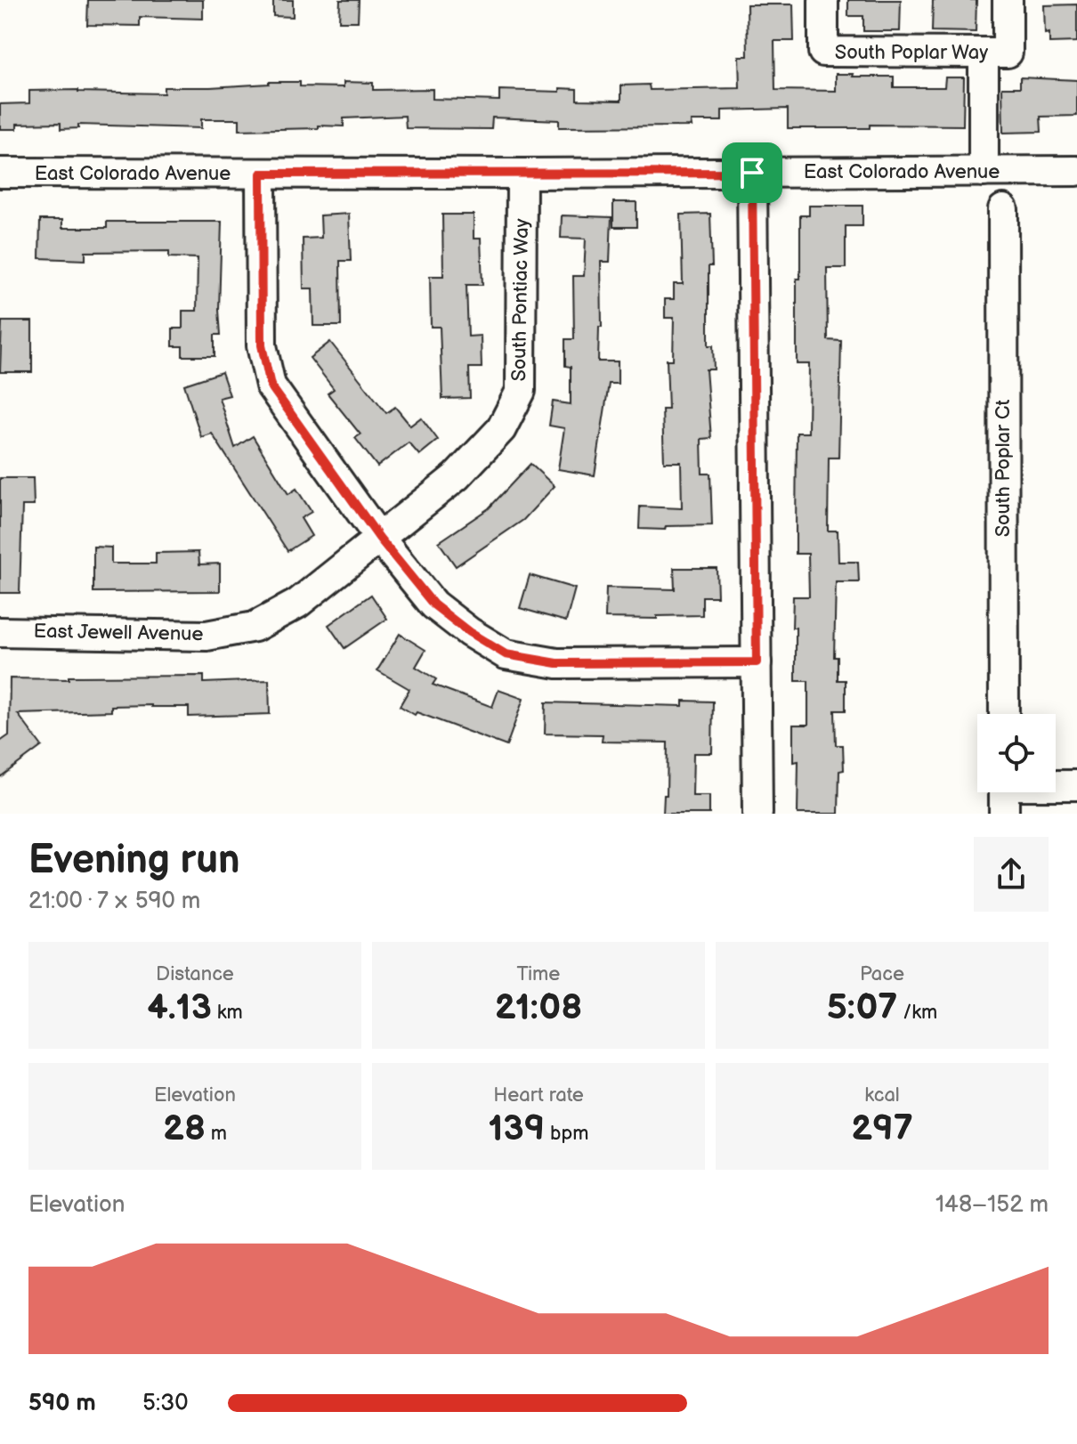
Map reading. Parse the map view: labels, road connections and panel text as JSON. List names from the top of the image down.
{
  "streets": {
    "street": [
      "South Poplar Way",
      "East Colorado Avenue",
      "South Pontiac Way",
      "South Poplar Ct",
      "East Jewell Avenue"
    ]
  },
  "crossings": [
    ["South Poplar Way", "South Poplar Ct"],
    ["East Colorado Avenue", "South Pontiac Way"],
    ["East Colorado Avenue", "South Poplar Ct"],
    ["South Pontiac Way", "East Jewell Avenue"]
  ],
  "page": {
    "heading": ["Evening run", "21:00 · 7 × 590 m"],
    "stats": [
      ["Distance", "4.13 km"],
      ["Time", "21:08"],
      ["Pace", "5:07 /km"],
      ["Elevation", "28 m"],
      ["Heart rate", "139 bpm"],
      ["kcal", "297"]
    ],
    "chart": ["Elevation", "148–152 m"],
    "list": [
      {
        "name": "590 m",
        "note": "5:30"
      }
    ]
  }
}
